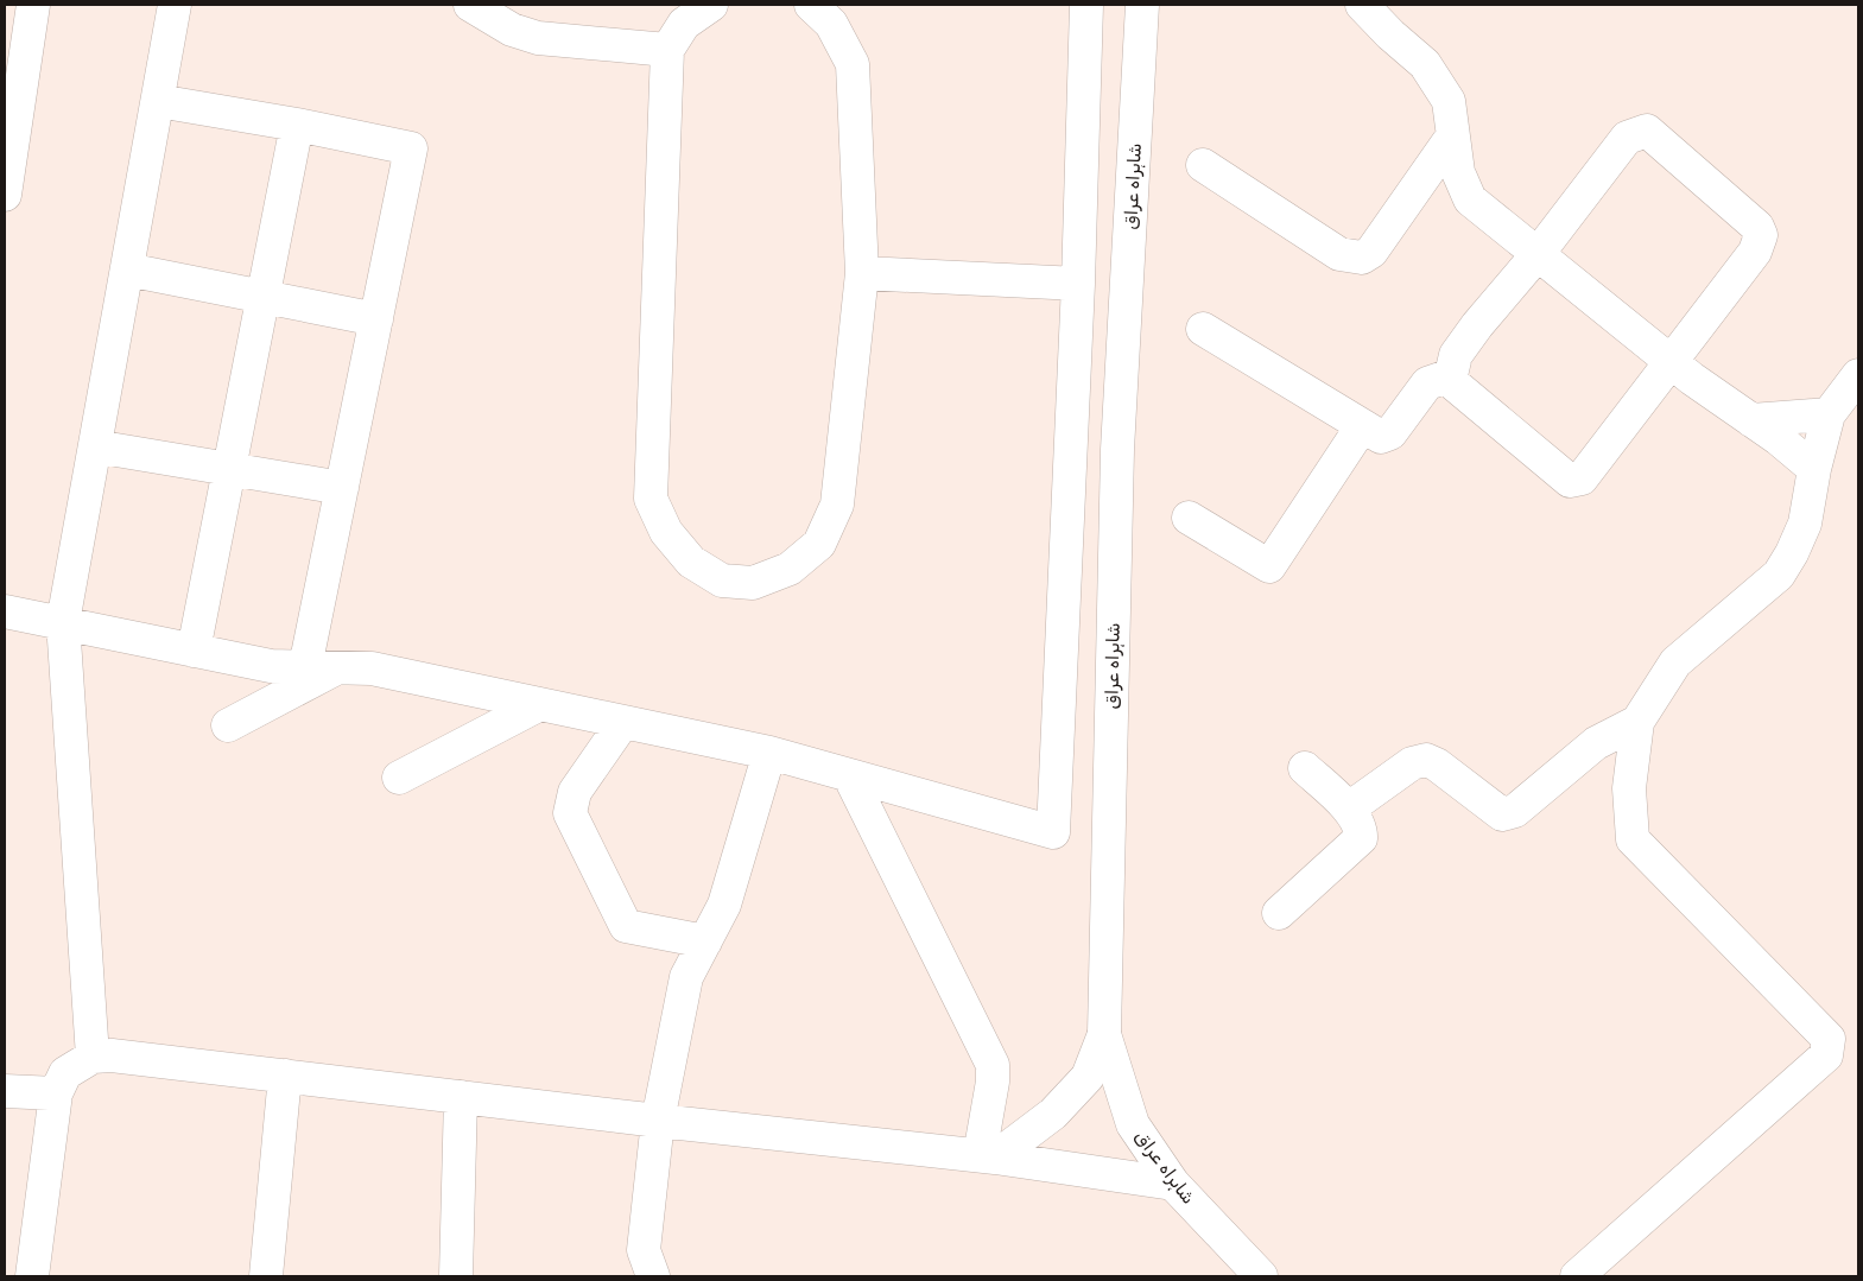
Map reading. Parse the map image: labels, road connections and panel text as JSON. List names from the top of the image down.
{
  "streets": {
    "street": ["شاہراہ عراق"]
  }
}
